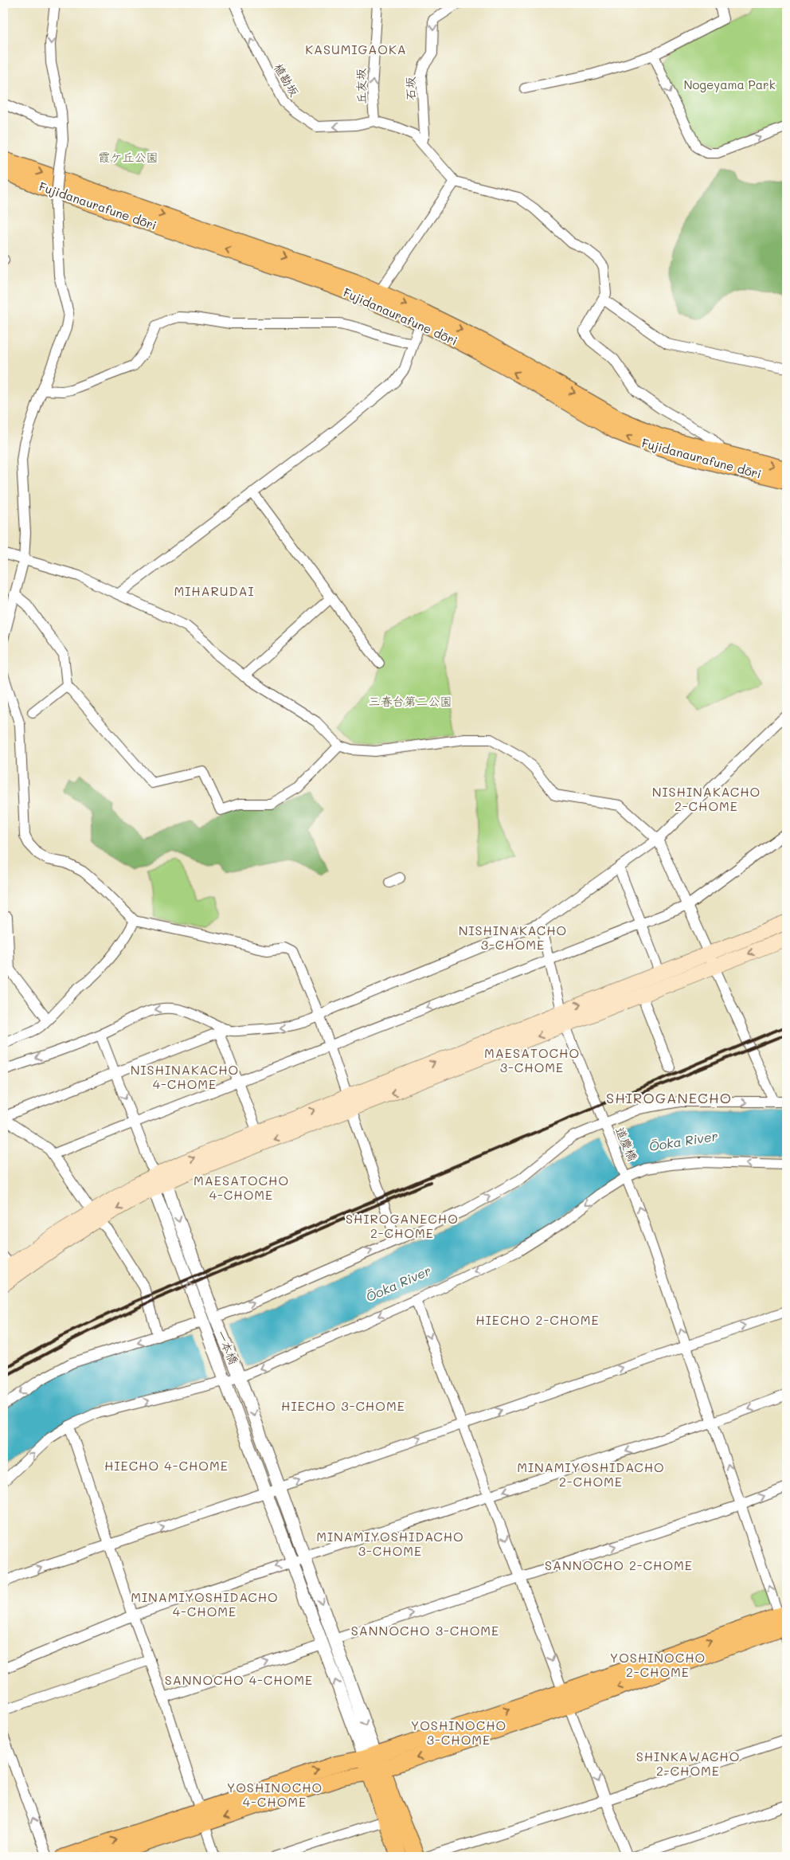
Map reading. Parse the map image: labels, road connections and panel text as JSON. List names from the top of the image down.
{
  "streets": {
    "main road": ["Fujidanaurafune dōri"],
    "street": [
      "植勘坂",
      "丘友坂",
      "石坂",
      "道慶橋",
      "一本橋"
    ]
  },
  "crossings": [
    ["植勘坂", "丘友坂"]
  ],
  "one_way": [
    "植勘坂",
    "丘友坂",
    "石坂",
    "道慶橋"
  ],
  "districts": [
    "KASUMIGAOKA",
    "MIHARUDAI",
    "NISHINAKACHO 2-CHOME",
    "NISHINAKACHO 3-CHOME",
    "MAESATOCHO 3-CHOME",
    "NISHINAKACHO 4-CHOME",
    "SHIROGANECHO",
    "MAESATOCHO 4-CHOME",
    "SHIROGANECHO 2-CHOME",
    "HIECHO 2-CHOME",
    "HIECHO 3-CHOME",
    "HIECHO 4-CHOME",
    "MINAMIYOSHIDACHO 2-CHOME",
    "MINAMIYOSHIDACHO 3-CHOME",
    "SANNOCHO 2-CHOME",
    "MINAMIYOSHIDACHO 4-CHOME",
    "SANNOCHO 3-CHOME",
    "YOSHINOCHO 2-CHOME",
    "SANNOCHO 4-CHOME",
    "YOSHINOCHO 3-CHOME",
    "SHINKAWACHO 2-CHOME",
    "YOSHINOCHO 4-CHOME"
  ],
  "water": ["Ōoka River"],
  "parks": ["Nogeyama Park", "霞ケ丘公園", "三春台第二公園"]
}
